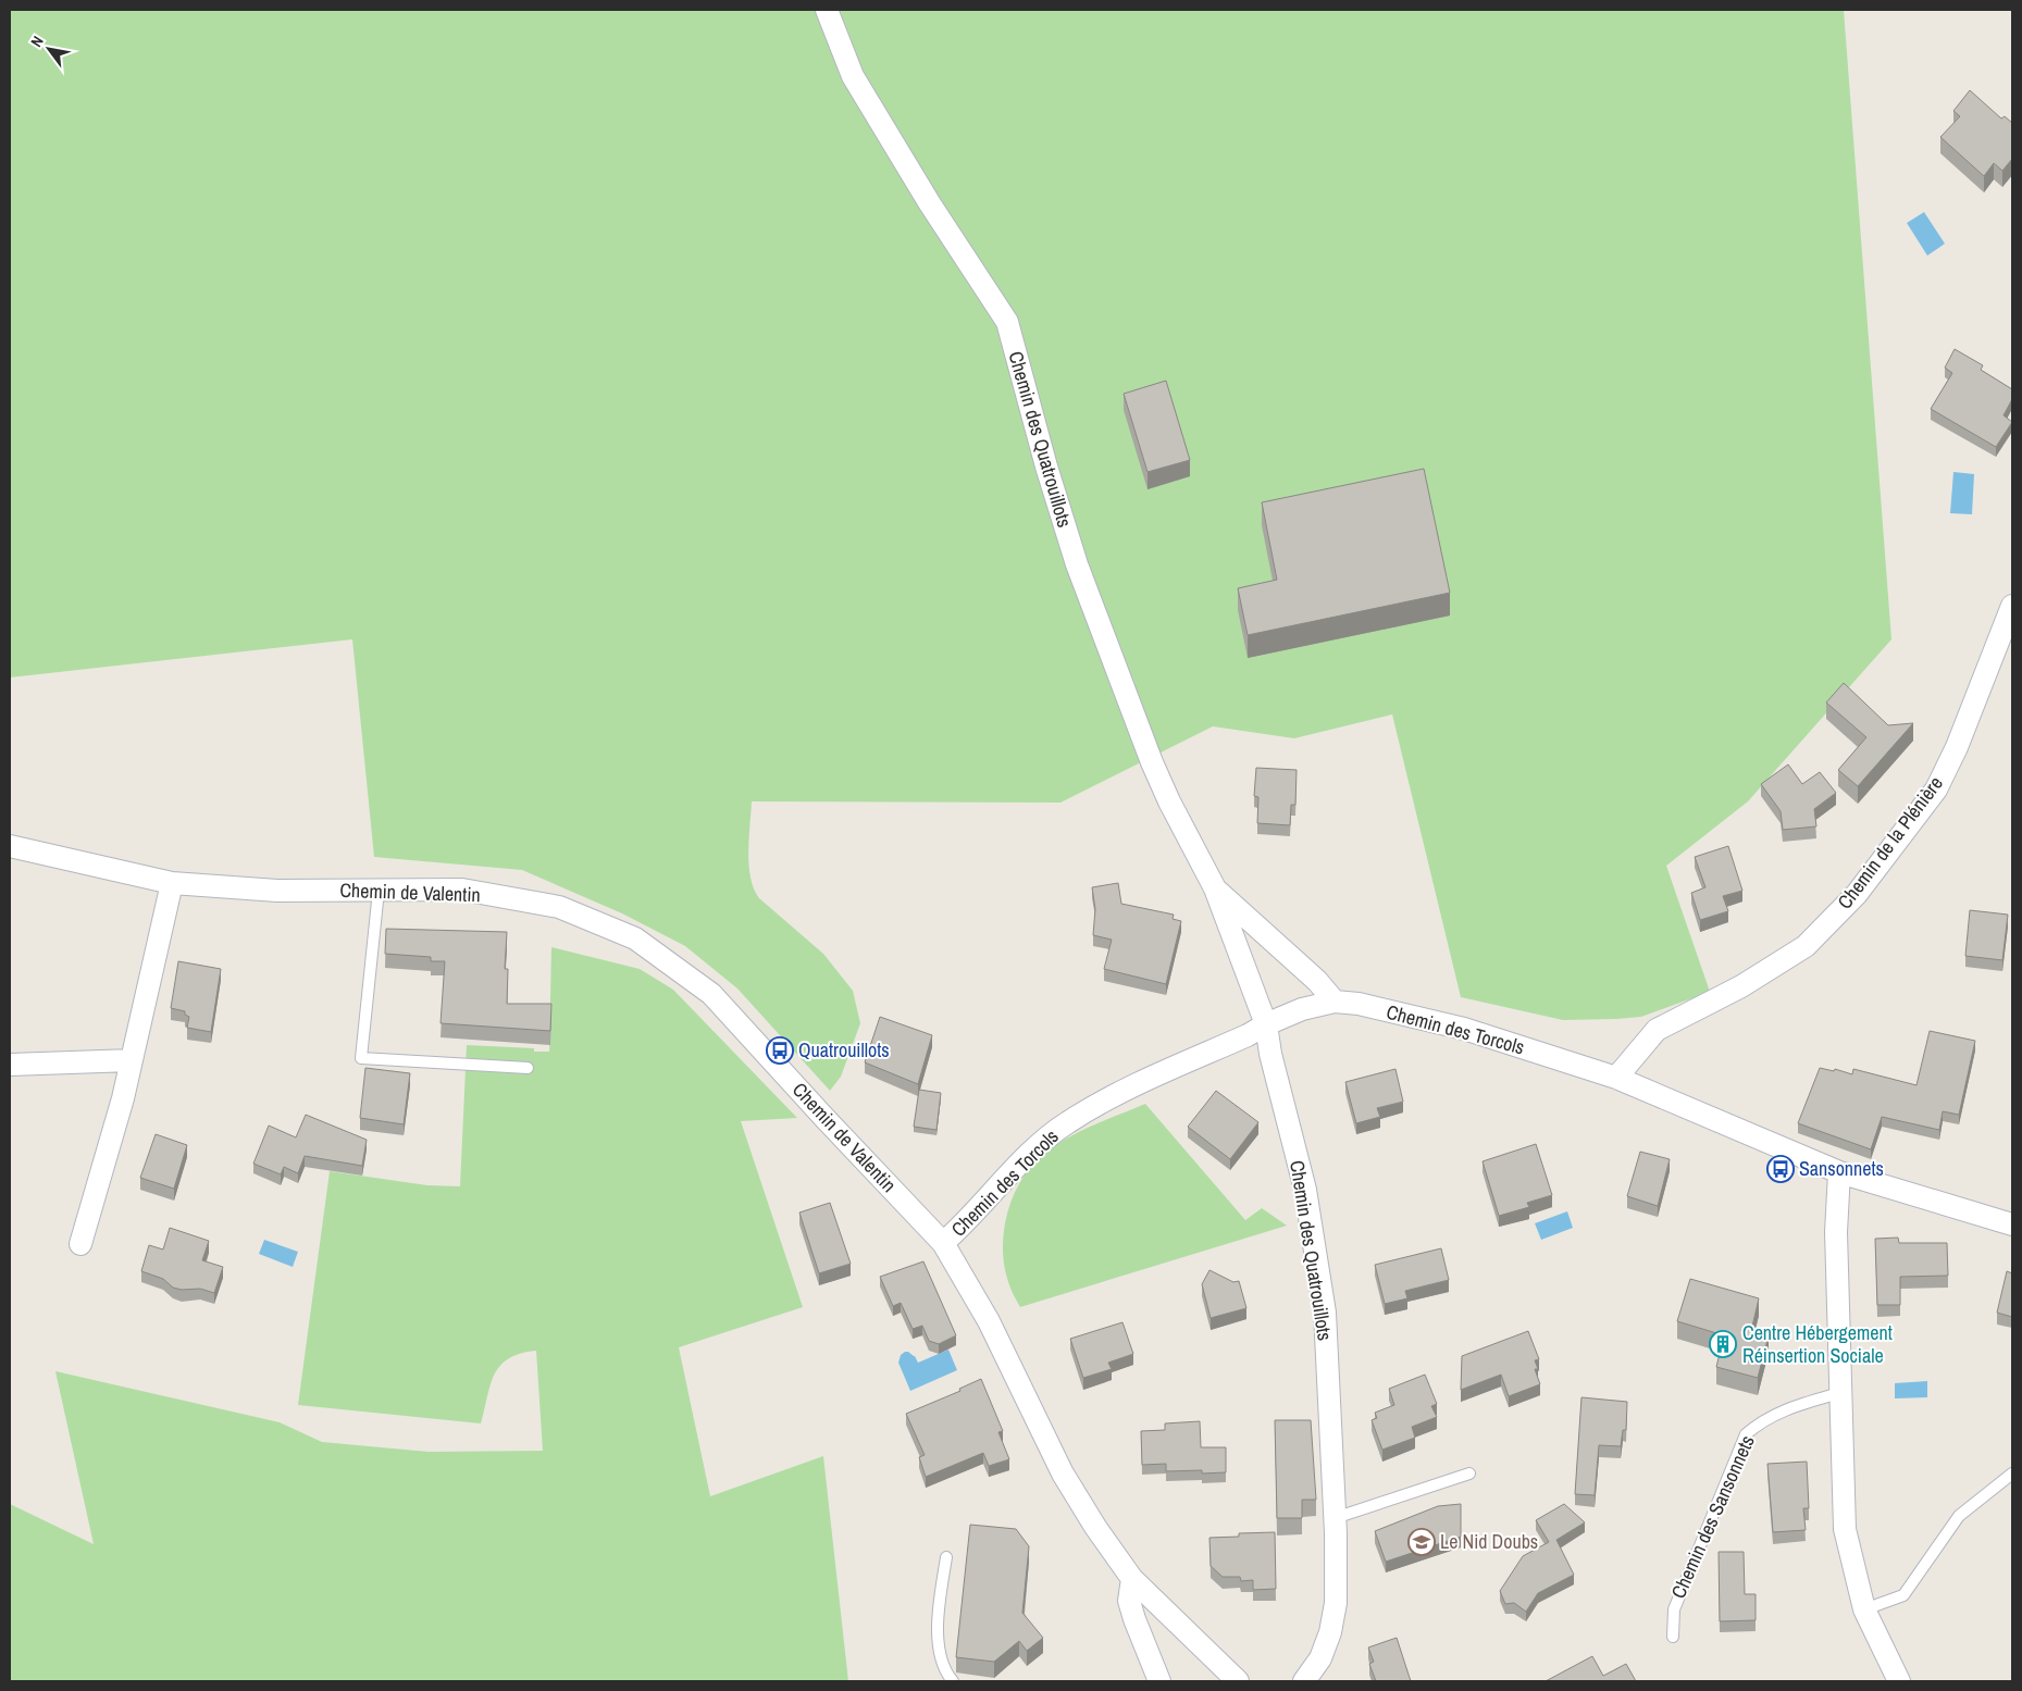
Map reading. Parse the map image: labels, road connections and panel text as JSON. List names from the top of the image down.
{
  "streets": {
    "street": [
      "Chemin des Quatrouillots",
      "Chemin de la Plénière",
      "Chemin de Valentin",
      "Chemin des Torcols"
    ],
    "lane": ["Chemin des Sansonnets"]
  },
  "crossings": [
    ["Chemin des Quatrouillots", "Chemin des Torcols"],
    ["Chemin de la Plénière", "Chemin des Torcols"],
    ["Chemin de Valentin", "Chemin des Torcols"]
  ],
  "places": {
    "bus stop": ["Quatrouillots", "Sansonnets"],
    "building": ["Centre Hébergement Réinsertion Sociale"],
    "school or university": ["Le Nid Doubs"]
  },
  "north": "top left"
}
